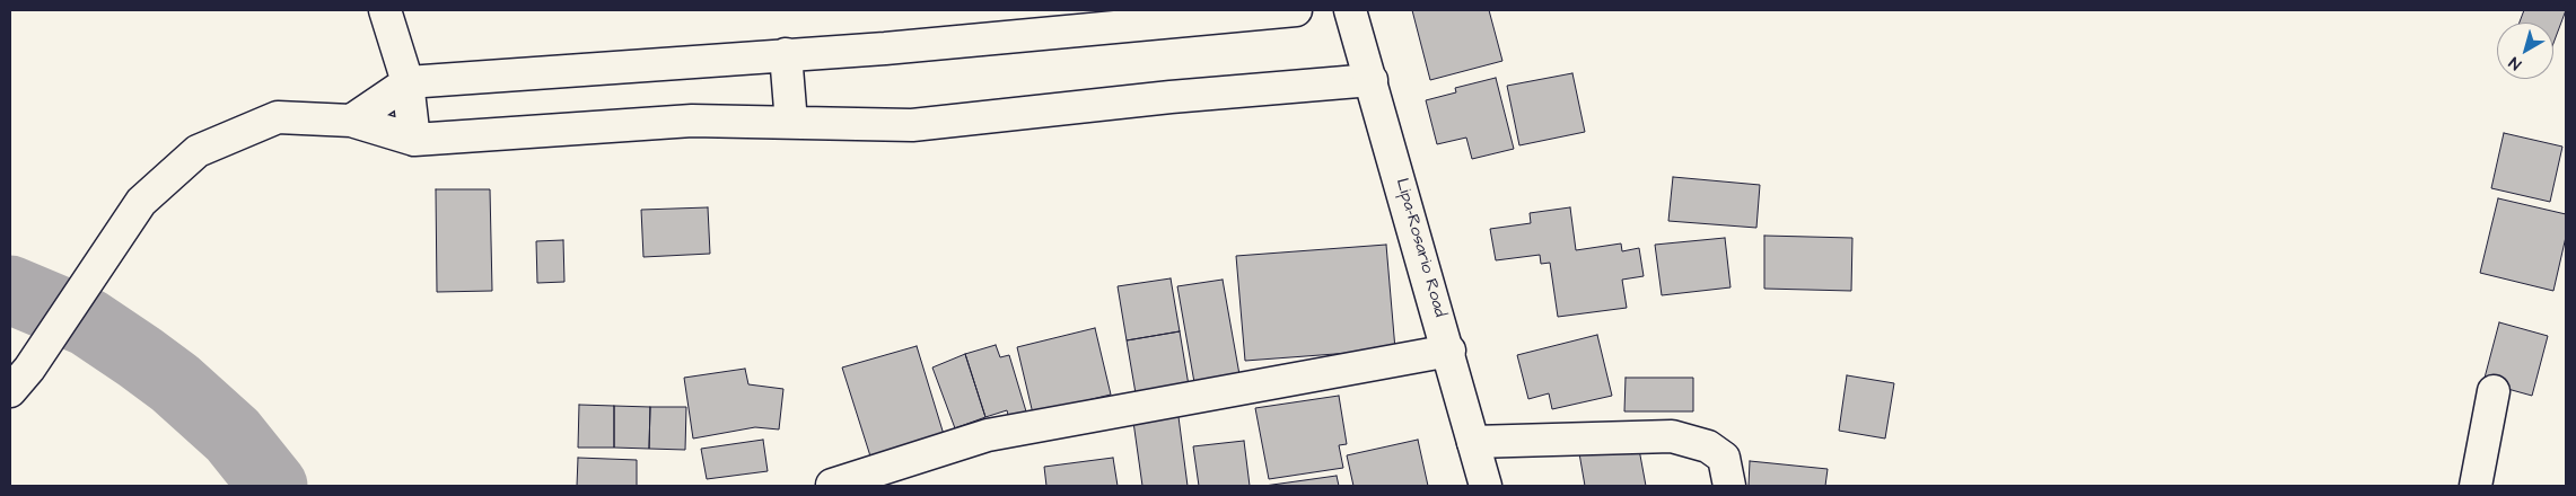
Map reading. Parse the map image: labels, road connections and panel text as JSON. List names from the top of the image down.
{
  "streets": {
    "street": ["Lipa-Rosario Road"]
  },
  "north": "bottom left"
}
